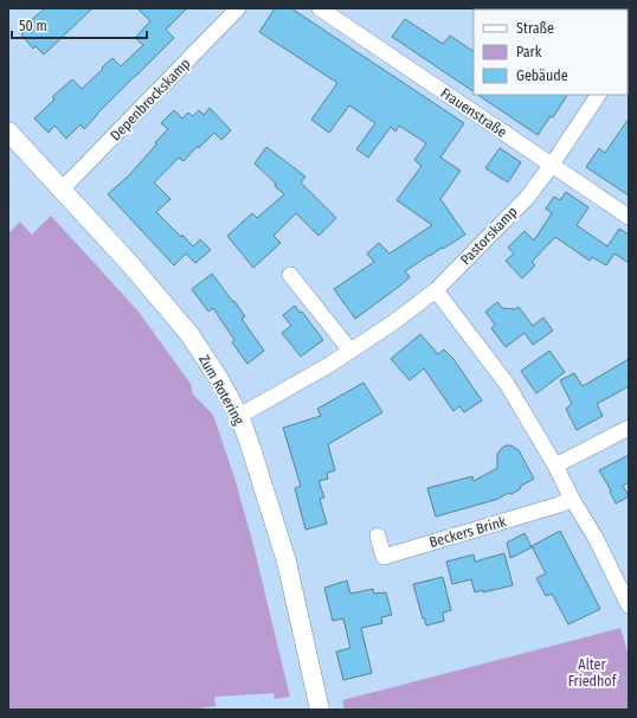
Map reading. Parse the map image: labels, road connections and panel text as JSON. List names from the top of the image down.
{
  "streets": {
    "street": [
      "Depenbrockskamp",
      "Frauenstraße",
      "Pastorskamp",
      "Zum Rotering",
      "Beckers Brink"
    ]
  },
  "crossings": [
    ["Depenbrockskamp", "Zum Rotering"],
    ["Frauenstraße", "Pastorskamp"],
    ["Pastorskamp", "Zum Rotering"]
  ],
  "parks": ["Alter Friedhof"],
  "legend": ["Straße", "Park", "Gebäude"],
  "scale_bar": "50 m"
}
